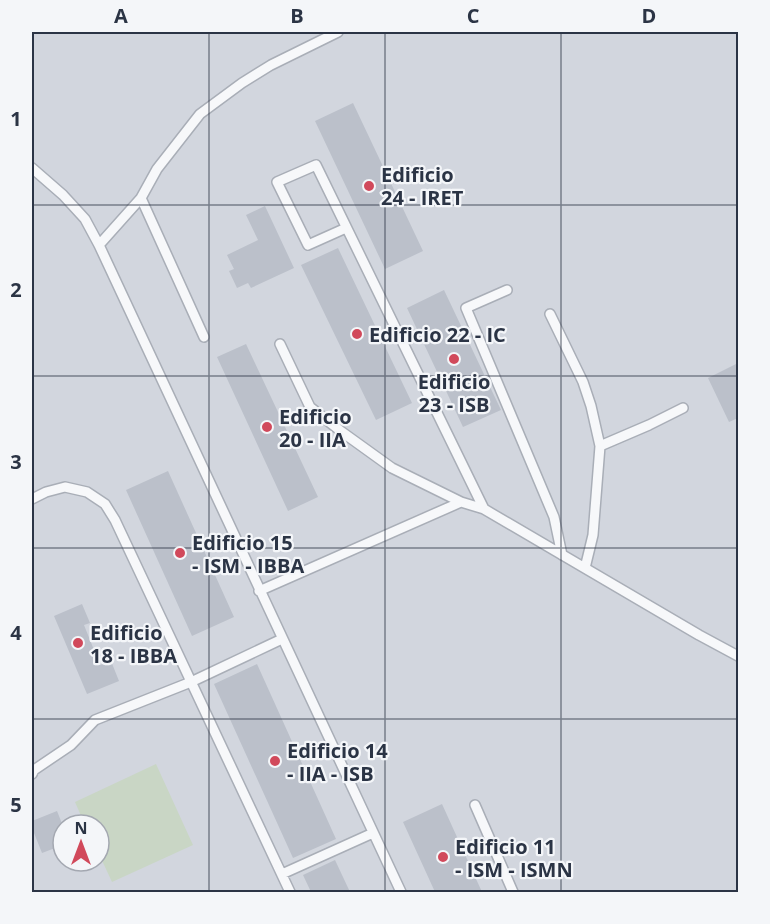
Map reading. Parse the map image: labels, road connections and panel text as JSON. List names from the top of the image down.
{
  "places": [
    "Edificio 24 - IRET",
    "Edificio 22 - IC",
    "Edificio 23 - ISB",
    "Edificio 20 - IIA",
    "Edificio 15 - ISM - IBBA",
    "Edificio 18 - IBBA",
    "Edificio 14 - IIA - ISB",
    "Edificio 11 - ISM - ISMN"
  ],
  "north": "top",
  "grid": {
    "columns": [
      "A",
      "B",
      "C",
      "D"
    ],
    "rows": [
      "1",
      "2",
      "3",
      "4",
      "5"
    ]
  }
}
